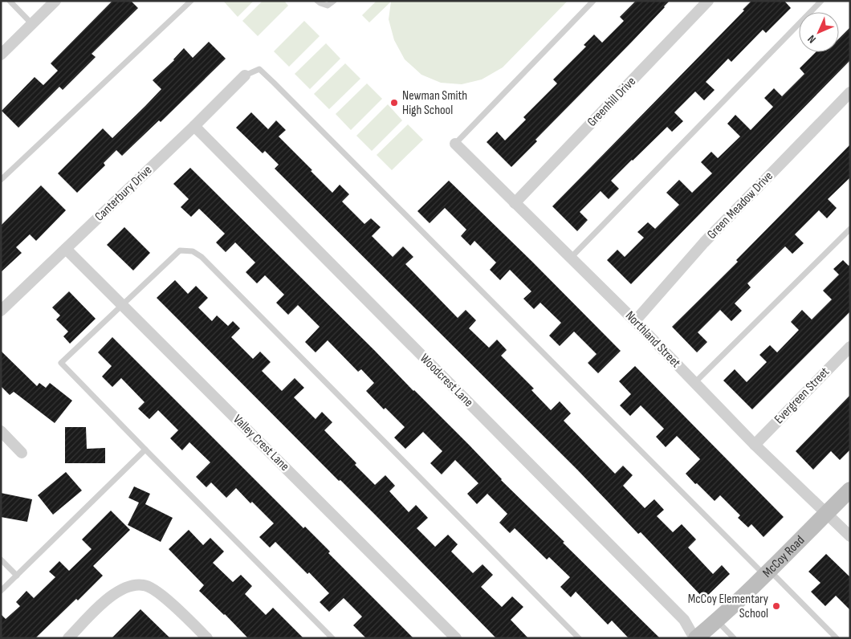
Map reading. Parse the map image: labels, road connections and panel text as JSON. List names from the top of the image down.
{
  "streets": {
    "street": [
      "Greenhill Drive",
      "Canterbury Drive",
      "Green Meadow Drive",
      "Northland Street",
      "Woodcrest Lane",
      "Evergreen Street",
      "Valley Crest Lane",
      "McCoy Road"
    ]
  },
  "crossings": [
    ["Greenhill Drive", "Northland Street"],
    ["Canterbury Drive", "Woodcrest Lane"],
    ["Canterbury Drive", "Valley Crest Lane"],
    ["Green Meadow Drive", "Northland Street"],
    ["Northland Street", "Evergreen Street"],
    ["Northland Street", "McCoy Road"],
    ["Woodcrest Lane", "McCoy Road"]
  ],
  "places": ["Newman Smith High School", "McCoy Elementary School"],
  "north": "bottom left"
}
